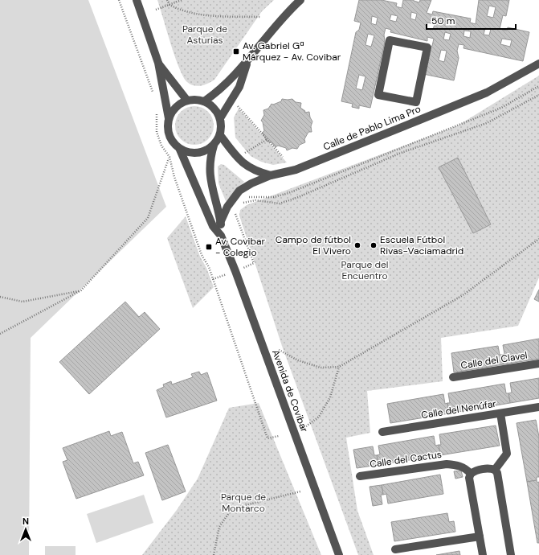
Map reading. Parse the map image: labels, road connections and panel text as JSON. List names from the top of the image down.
{
  "streets": {
    "street": [
      "Calle de Pablo Lima Pro",
      "Calle del Clavel",
      "Avenida de Covibar",
      "Calle del Nenúfar",
      "Calle del Cactus"
    ]
  },
  "crossings": [
    ["Calle de Pablo Lima Pro", "Avenida de Covibar"]
  ],
  "parks": ["Parque de Asturias", "Parque del Encuentro", "Parque de Montarco"],
  "places": {
    "transit": ["Av. Gabriel Gª Márquez - Av. Covibar", "Av. Covibar - Colegio"],
    "other": ["Campo de fútbol El Vivero", "Escuela Fútbol Rivas-Vaciamadrid"]
  },
  "scale_bar": "50 m",
  "north": "top"
}
